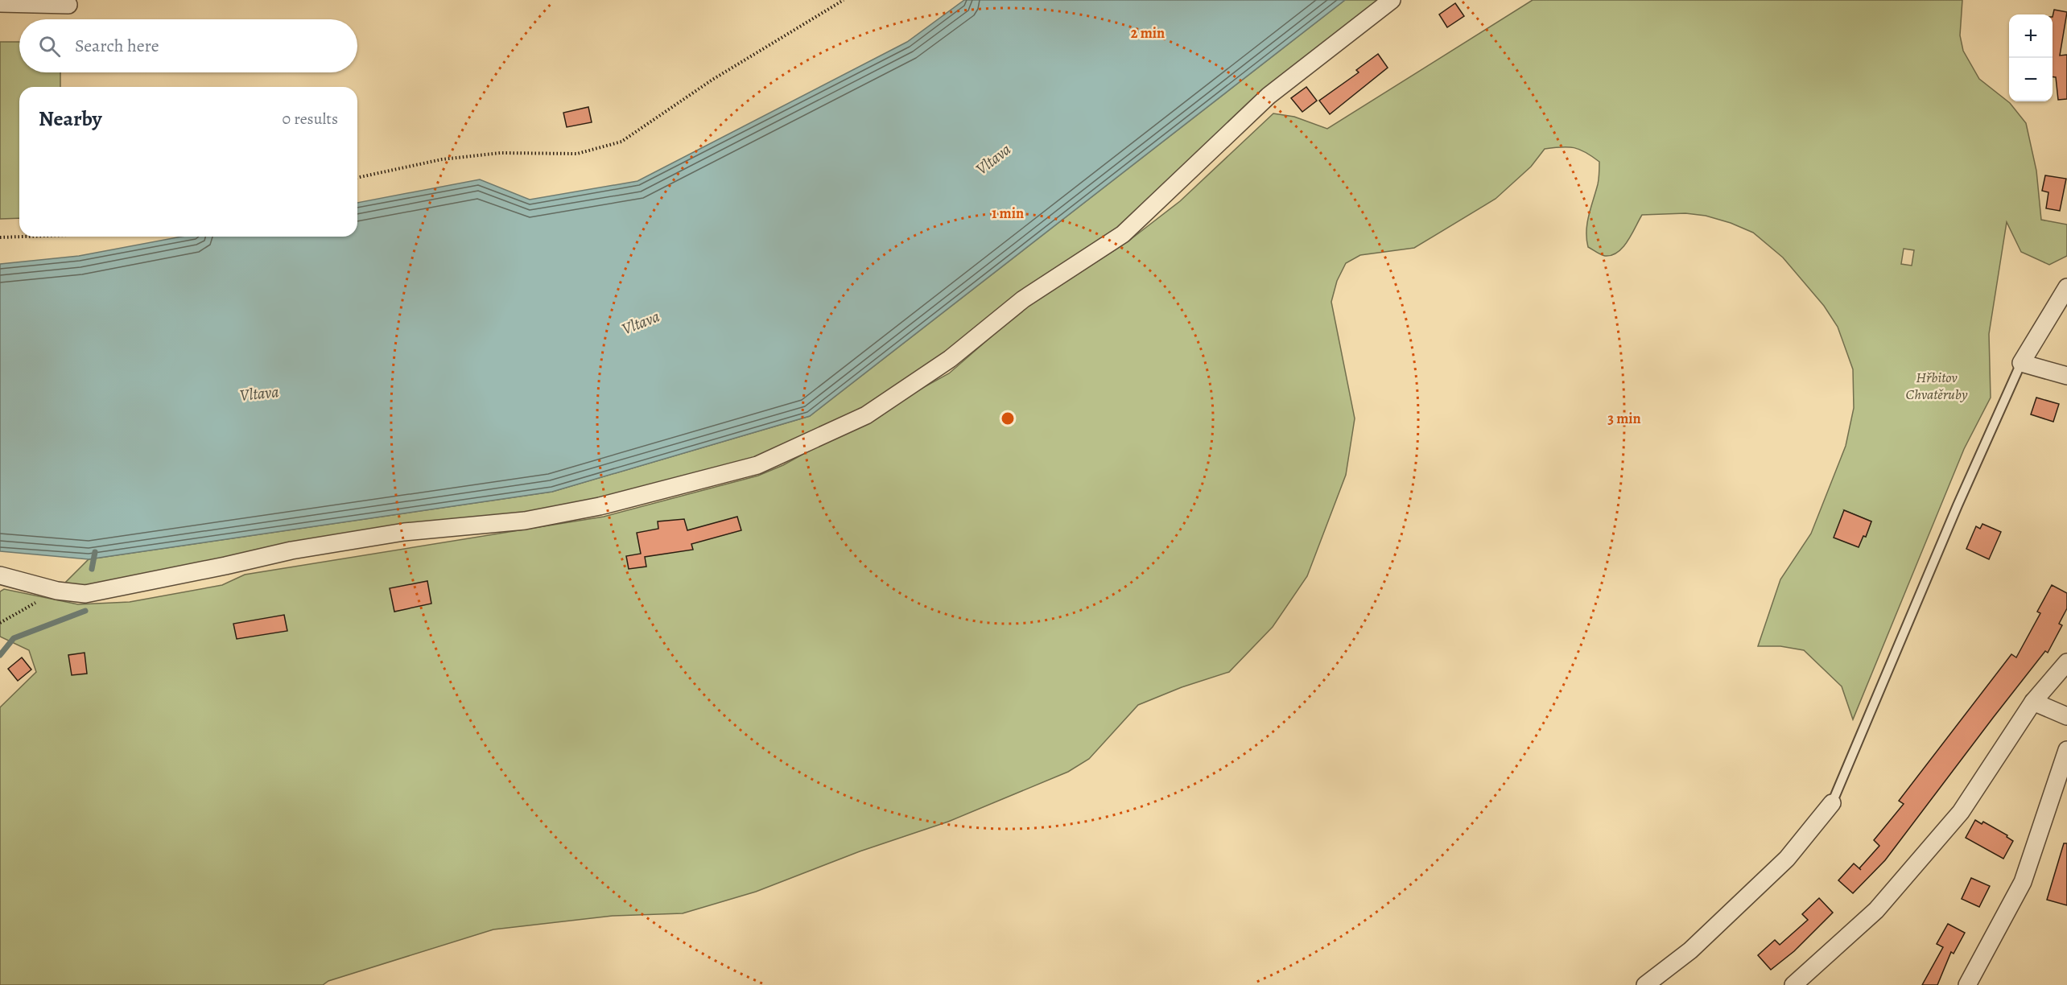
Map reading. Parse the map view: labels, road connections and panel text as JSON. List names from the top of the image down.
{
  "water": ["Vltava"],
  "parks": ["Hřbitov Chvatěruby"],
  "page": {
    "map_buttons": ["+", "−"],
    "search": "Search here",
    "heading": ["Nearby", "0 results"]
  },
  "rings": ["2 min", "1 min", "3 min"]
}
